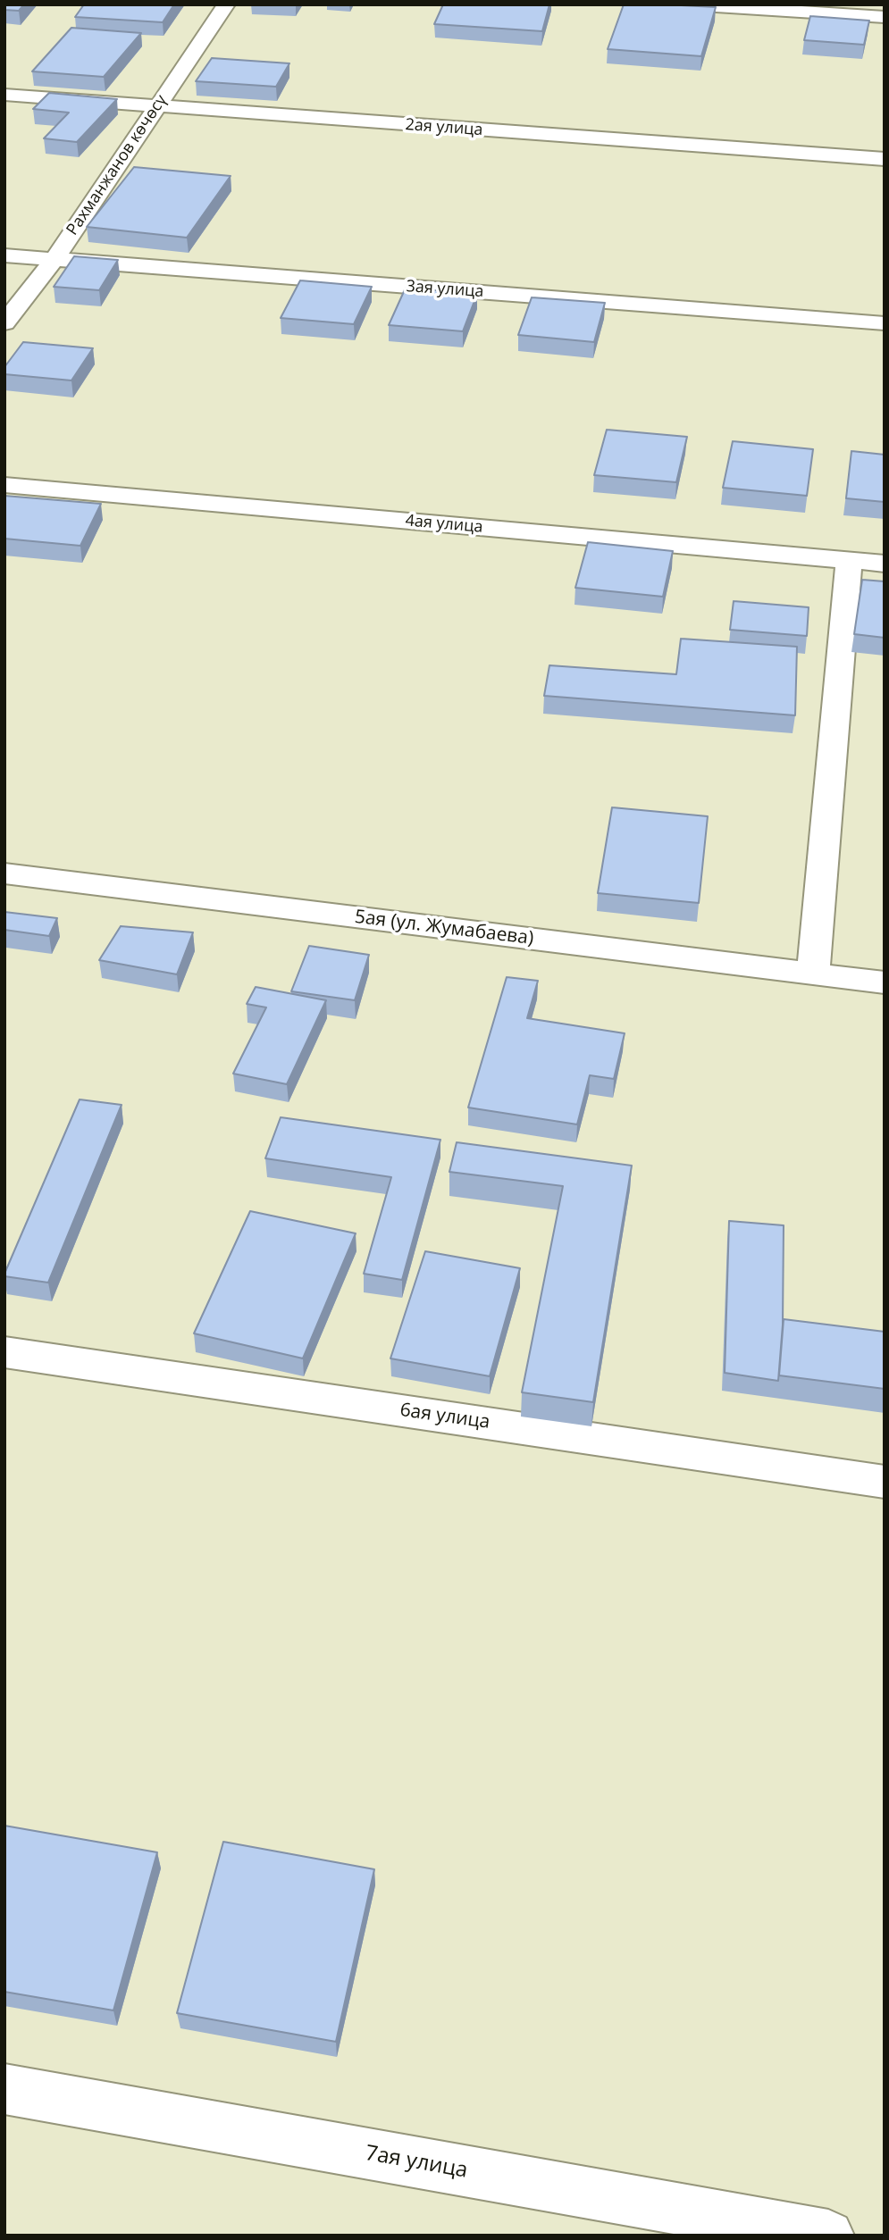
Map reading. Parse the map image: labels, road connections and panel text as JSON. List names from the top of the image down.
{
  "streets": {
    "street": [
      "2ая улица",
      "Рахманжанов көчөсү",
      "3ая улица",
      "4ая улица",
      "5ая (ул. Жумабаева)",
      "6ая улица",
      "7ая улица"
    ]
  },
  "crossings": [
    ["2ая улица", "Рахманжанов көчөсү"],
    ["Рахманжанов көчөсү", "3ая улица"]
  ]
}
